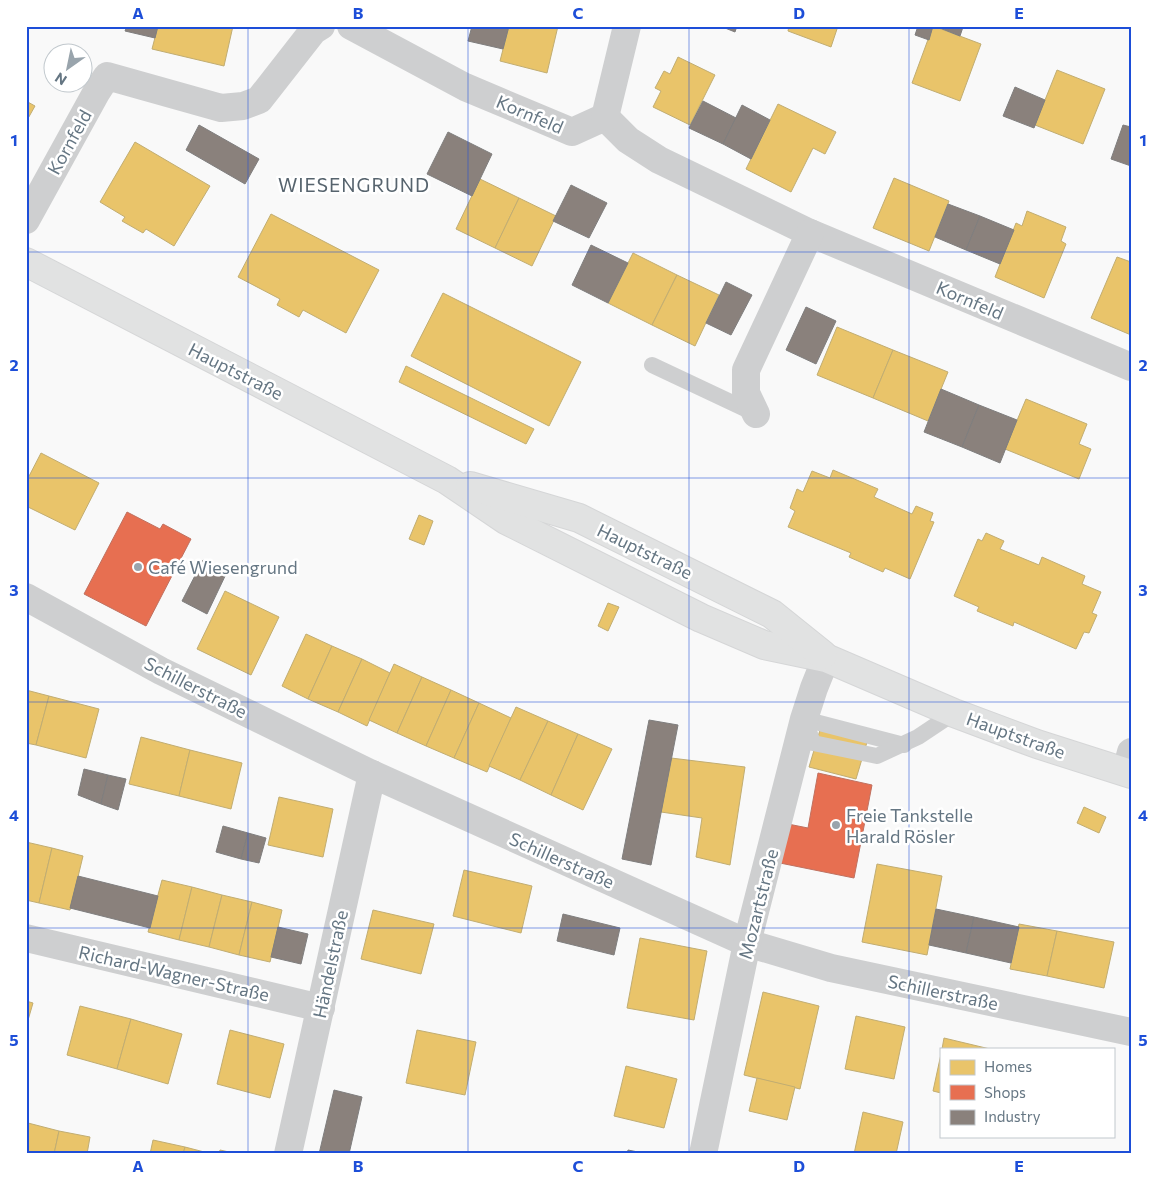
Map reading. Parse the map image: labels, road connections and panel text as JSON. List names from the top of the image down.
{
  "streets": {
    "main road": ["Hauptstraße"],
    "street": [
      "Kornfeld",
      "Schillerstraße",
      "Mozartstraße",
      "Händelstraße",
      "Richard-Wagner-Straße"
    ]
  },
  "crossings": [
    ["Hauptstraße", "Mozartstraße"],
    ["Schillerstraße", "Mozartstraße"],
    ["Schillerstraße", "Händelstraße"],
    ["Händelstraße", "Richard-Wagner-Straße"]
  ],
  "districts": ["WIESENGRUND"],
  "places": ["Café Wiesengrund", "Freie Tankstelle Harald Rösler"],
  "legend": ["Homes", "Shops", "Industry"],
  "north": "bottom left",
  "grid": {
    "columns": [
      "A",
      "B",
      "C",
      "D",
      "E"
    ],
    "rows": [
      "1",
      "2",
      "3",
      "4",
      "5"
    ]
  }
}
